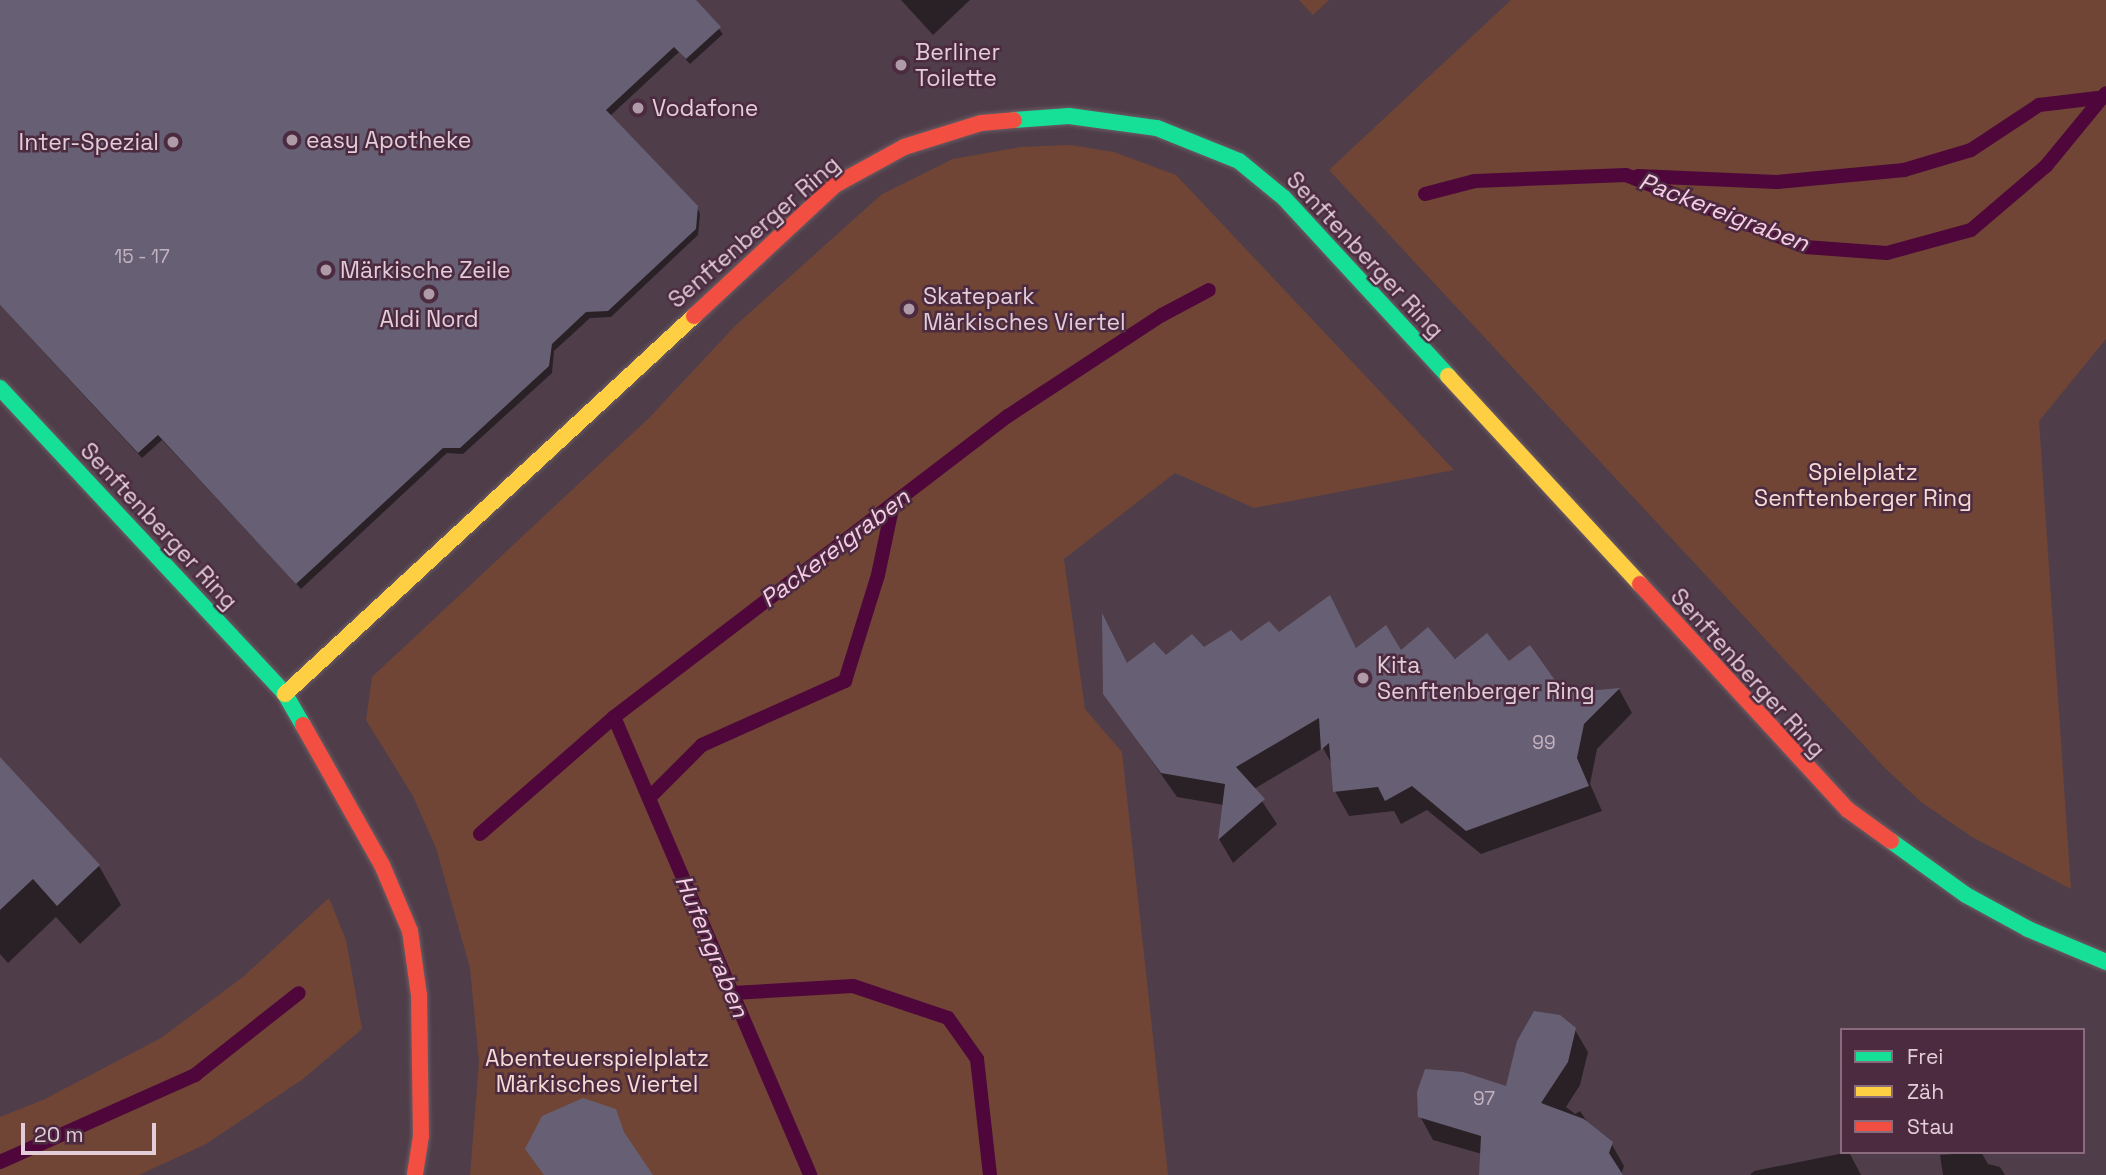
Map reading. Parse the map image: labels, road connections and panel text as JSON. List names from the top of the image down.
{
  "streets": {
    "street": ["Senftenberger Ring"]
  },
  "water": ["Packereigraben", "Hufengraben"],
  "parks": ["Spielplatz Senftenberger Ring", "Abenteuerspielplatz Märkisches Viertel"],
  "places": [
    "Berliner Toilette",
    "Vodafone",
    "easy Apotheke",
    "Inter-Spezial",
    "Märkische Zeile",
    "Aldi Nord",
    "Skatepark Märkisches Viertel",
    "Kita Senftenberger Ring"
  ],
  "house_numbers": ["15 - 17", "99", "97"],
  "legend": ["Frei", "Zäh", "Stau"],
  "scale_bar": "20 m"
}
